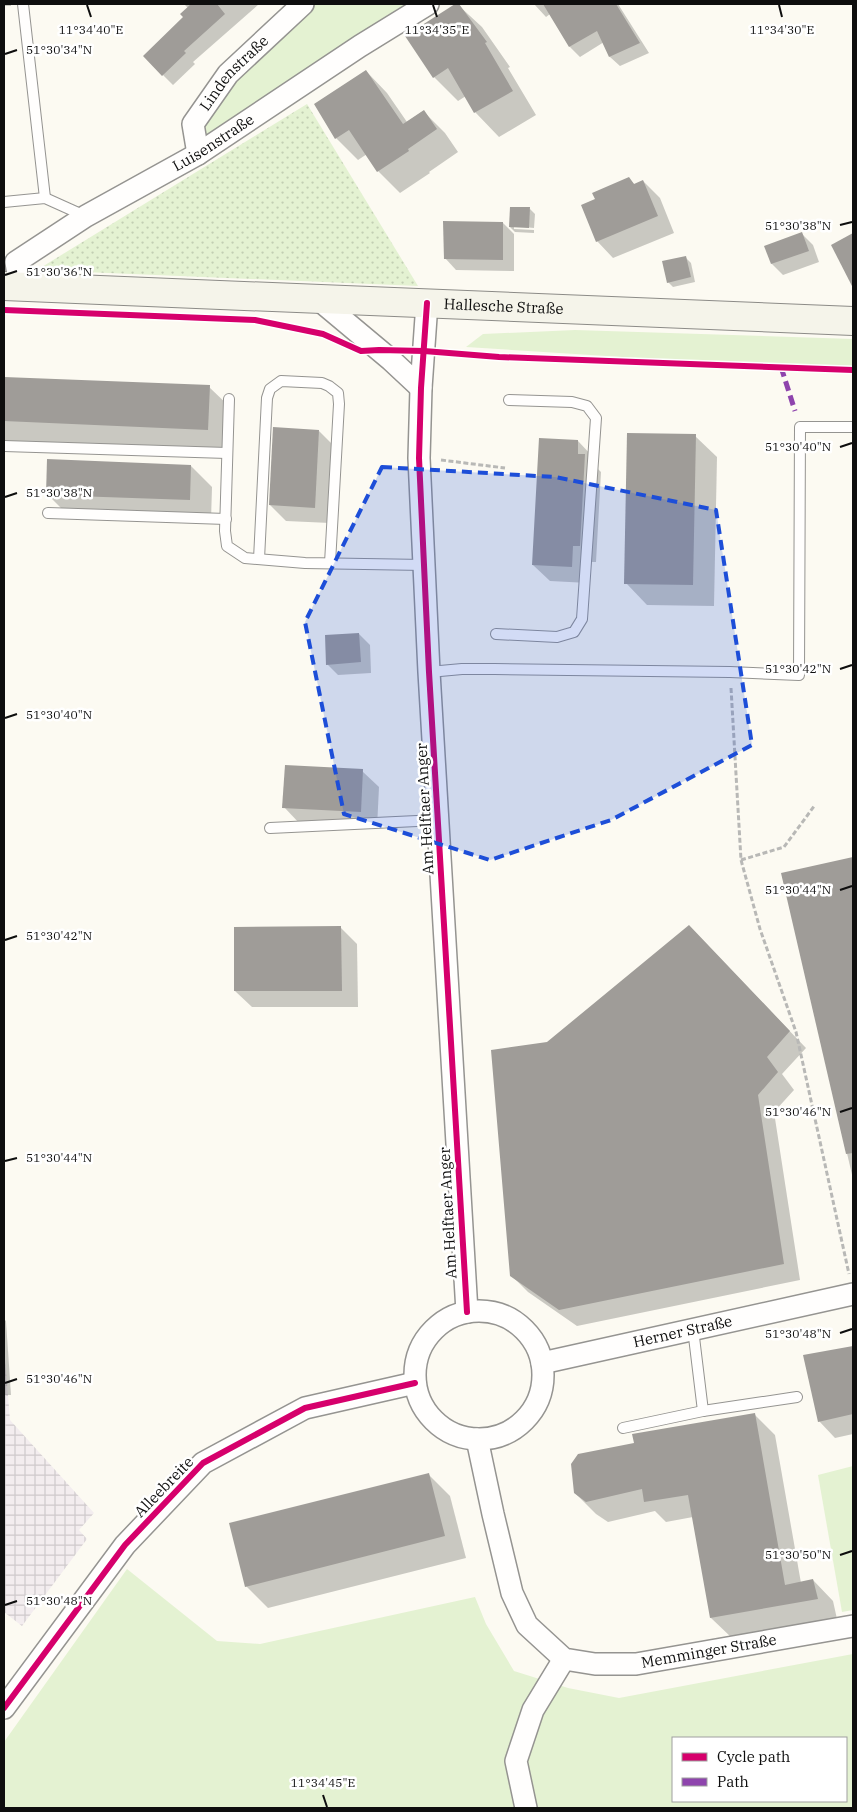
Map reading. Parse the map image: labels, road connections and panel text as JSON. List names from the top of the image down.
{
  "streets": {
    "main road": ["Hallesche Straße"],
    "street": [
      "Lindenstraße",
      "Luisenstraße",
      "Am Helftaer Anger",
      "Herner Straße",
      "Alleebreite",
      "Memminger Straße"
    ]
  },
  "crossings": [
    ["Lindenstraße", "Luisenstraße"],
    ["Luisenstraße", "Hallesche Straße"],
    ["Hallesche Straße", "Am Helftaer Anger"],
    ["Am Helftaer Anger", "Herner Straße"],
    ["Am Helftaer Anger", "Alleebreite"],
    ["Herner Straße", "Alleebreite"]
  ],
  "legend": ["Cycle path", "Path"],
  "coordinates": [
    "11°34'40\"E",
    "11°34'35\"E",
    "11°34'30\"E",
    "51°30'34\"N",
    "51°30'38\"N",
    "51°30'36\"N",
    "51°30'40\"N",
    "51°30'42\"N",
    "51°30'44\"N",
    "51°30'46\"N",
    "51°30'48\"N",
    "51°30'50\"N",
    "11°34'45\"E"
  ]
}
